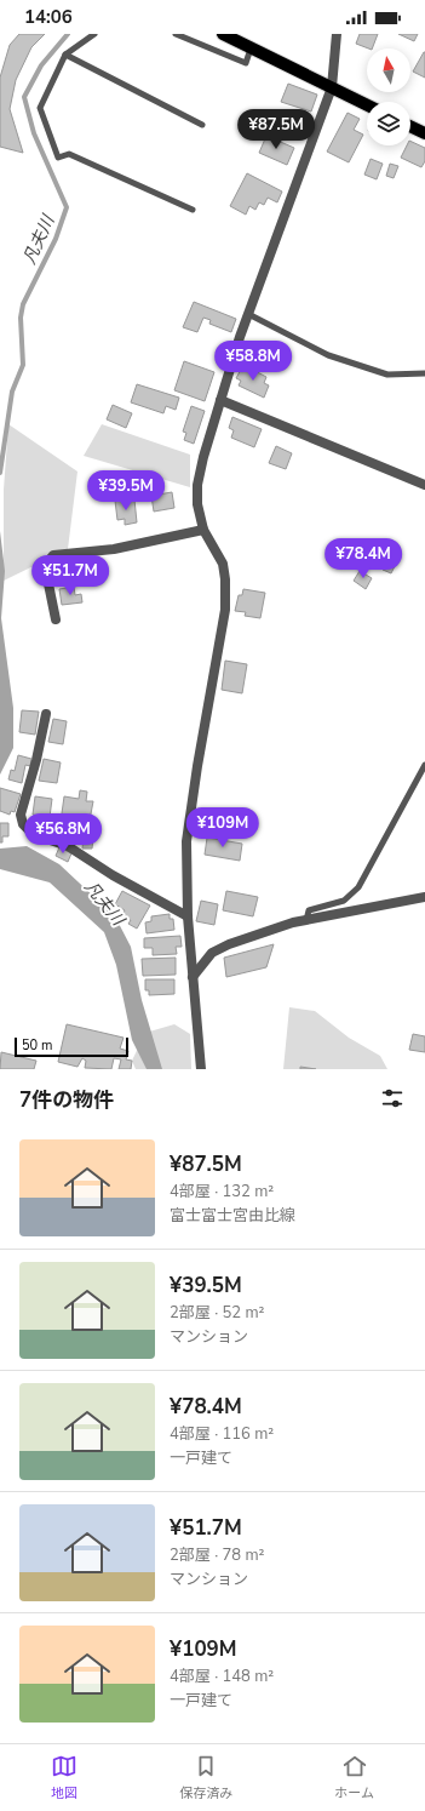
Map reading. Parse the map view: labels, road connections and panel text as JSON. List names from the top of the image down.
{
  "water": ["凡夫川"],
  "scale_bar": "50 m",
  "north": "top",
  "page": {
    "status": "14:06",
    "price": [
      "¥87.5M",
      "¥58.8M",
      "¥39.5M",
      "¥78.4M",
      "¥51.7M",
      "¥109M",
      "¥56.8M"
    ],
    "scale": "50 m",
    "heading": "7件の物件",
    "list": [
      {
        "name": "¥87.5M",
        "note": "4部屋 · 132 m² · 富士富士宮由比線"
      },
      {
        "name": "¥39.5M",
        "note": "2部屋 · 52 m² · マンション"
      },
      {
        "name": "¥78.4M",
        "note": "4部屋 · 116 m² · 一戸建て"
      },
      {
        "name": "¥51.7M",
        "note": "2部屋 · 78 m² · マンション"
      },
      {
        "name": "¥109M",
        "note": "4部屋 · 148 m² · 一戸建て"
      }
    ],
    "tabs": ["地図", "保存済み", "ホーム"]
  }
}
